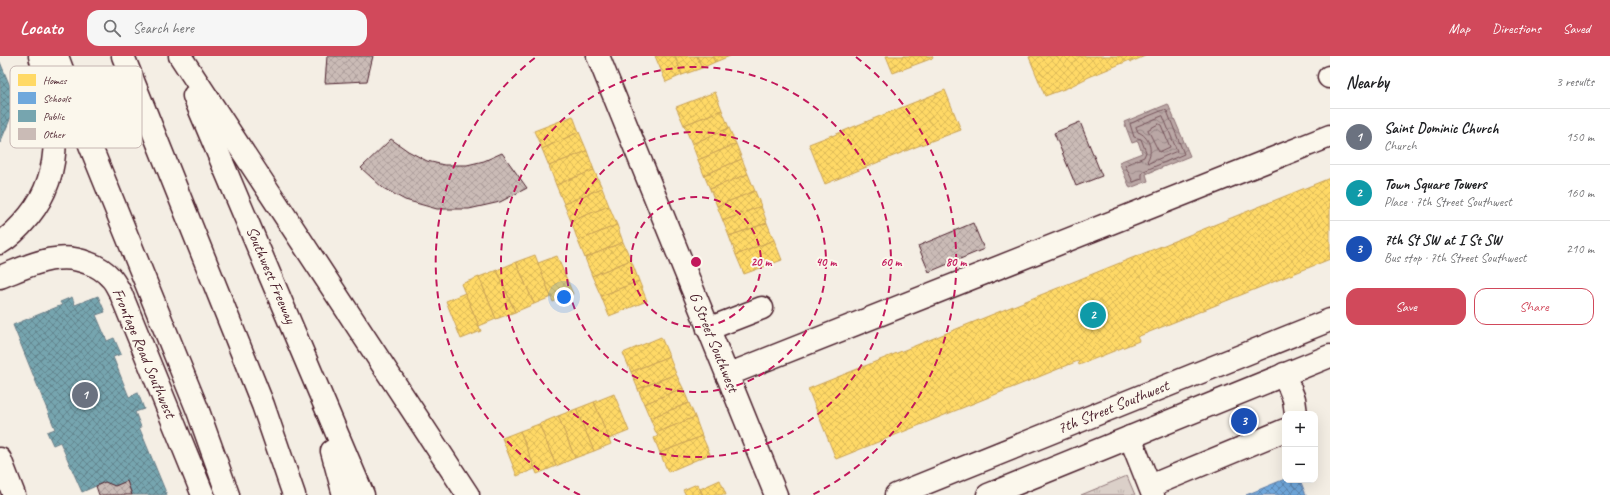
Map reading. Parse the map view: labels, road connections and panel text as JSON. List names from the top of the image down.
{
  "streets": {
    "main road": [
      "Southwest Freeway",
      "G Street Southwest",
      "Frontage Road Southwest",
      "7th Street Southwest"
    ]
  },
  "legend": [
    "Homes",
    "Schools",
    "Public",
    "Other"
  ],
  "page": {
    "header": "Locato",
    "search": "Search here",
    "nav": ["Map", "Directions", "Saved"],
    "heading": ["Nearby", "3 results"],
    "list": [
      {
        "mark": "1",
        "name": "Saint Dominic Church",
        "note": "Church",
        "value": "150 m"
      },
      {
        "mark": "2",
        "name": "Town Square Towers",
        "note": "Place · 7th Street Southwest",
        "value": "160 m"
      },
      {
        "mark": "3",
        "name": "7th St SW at I St SW",
        "note": "Bus stop · 7th Street Southwest",
        "value": "210 m"
      }
    ],
    "buttons": ["Save", "Share"],
    "pins": ["2", "1", "3"],
    "map_buttons": ["+", "−"]
  },
  "rings": [
    "20 m",
    "40 m",
    "60 m",
    "80 m"
  ]
}
